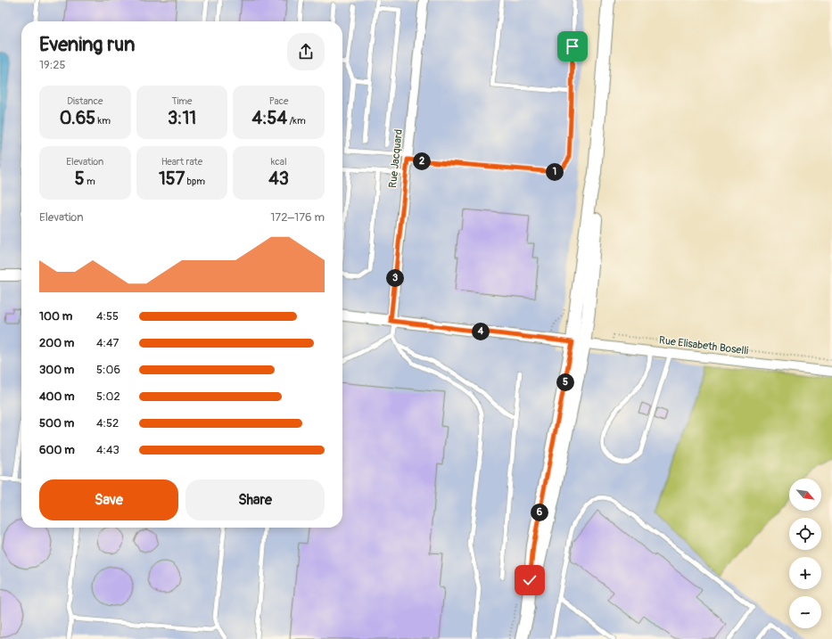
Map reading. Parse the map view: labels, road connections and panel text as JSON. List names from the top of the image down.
{
  "streets": {
    "street": ["Rue Jacquard", "Rue Elisabeth Boselli"]
  },
  "north": "bottom right",
  "page": {
    "heading": ["Evening run", "19:25"],
    "stats": [
      ["Distance", "0.65 km"],
      ["Time", "3:11"],
      ["Pace", "4:54 /km"],
      ["Elevation", "5 m"],
      ["Heart rate", "157 bpm"],
      ["kcal", "43"]
    ],
    "pins": [
      "2",
      "1",
      "3",
      "4",
      "5",
      "6"
    ],
    "chart": ["Elevation", "172–176 m"],
    "list": [
      {
        "name": "100 m",
        "note": "4:55"
      },
      {
        "name": "200 m",
        "note": "4:47"
      },
      {
        "name": "300 m",
        "note": "5:06"
      },
      {
        "name": "400 m",
        "note": "5:02"
      },
      {
        "name": "500 m",
        "note": "4:52"
      },
      {
        "name": "600 m",
        "note": "4:43"
      }
    ],
    "buttons": ["Save", "Share"],
    "map_buttons": ["+", "−"]
  }
}
